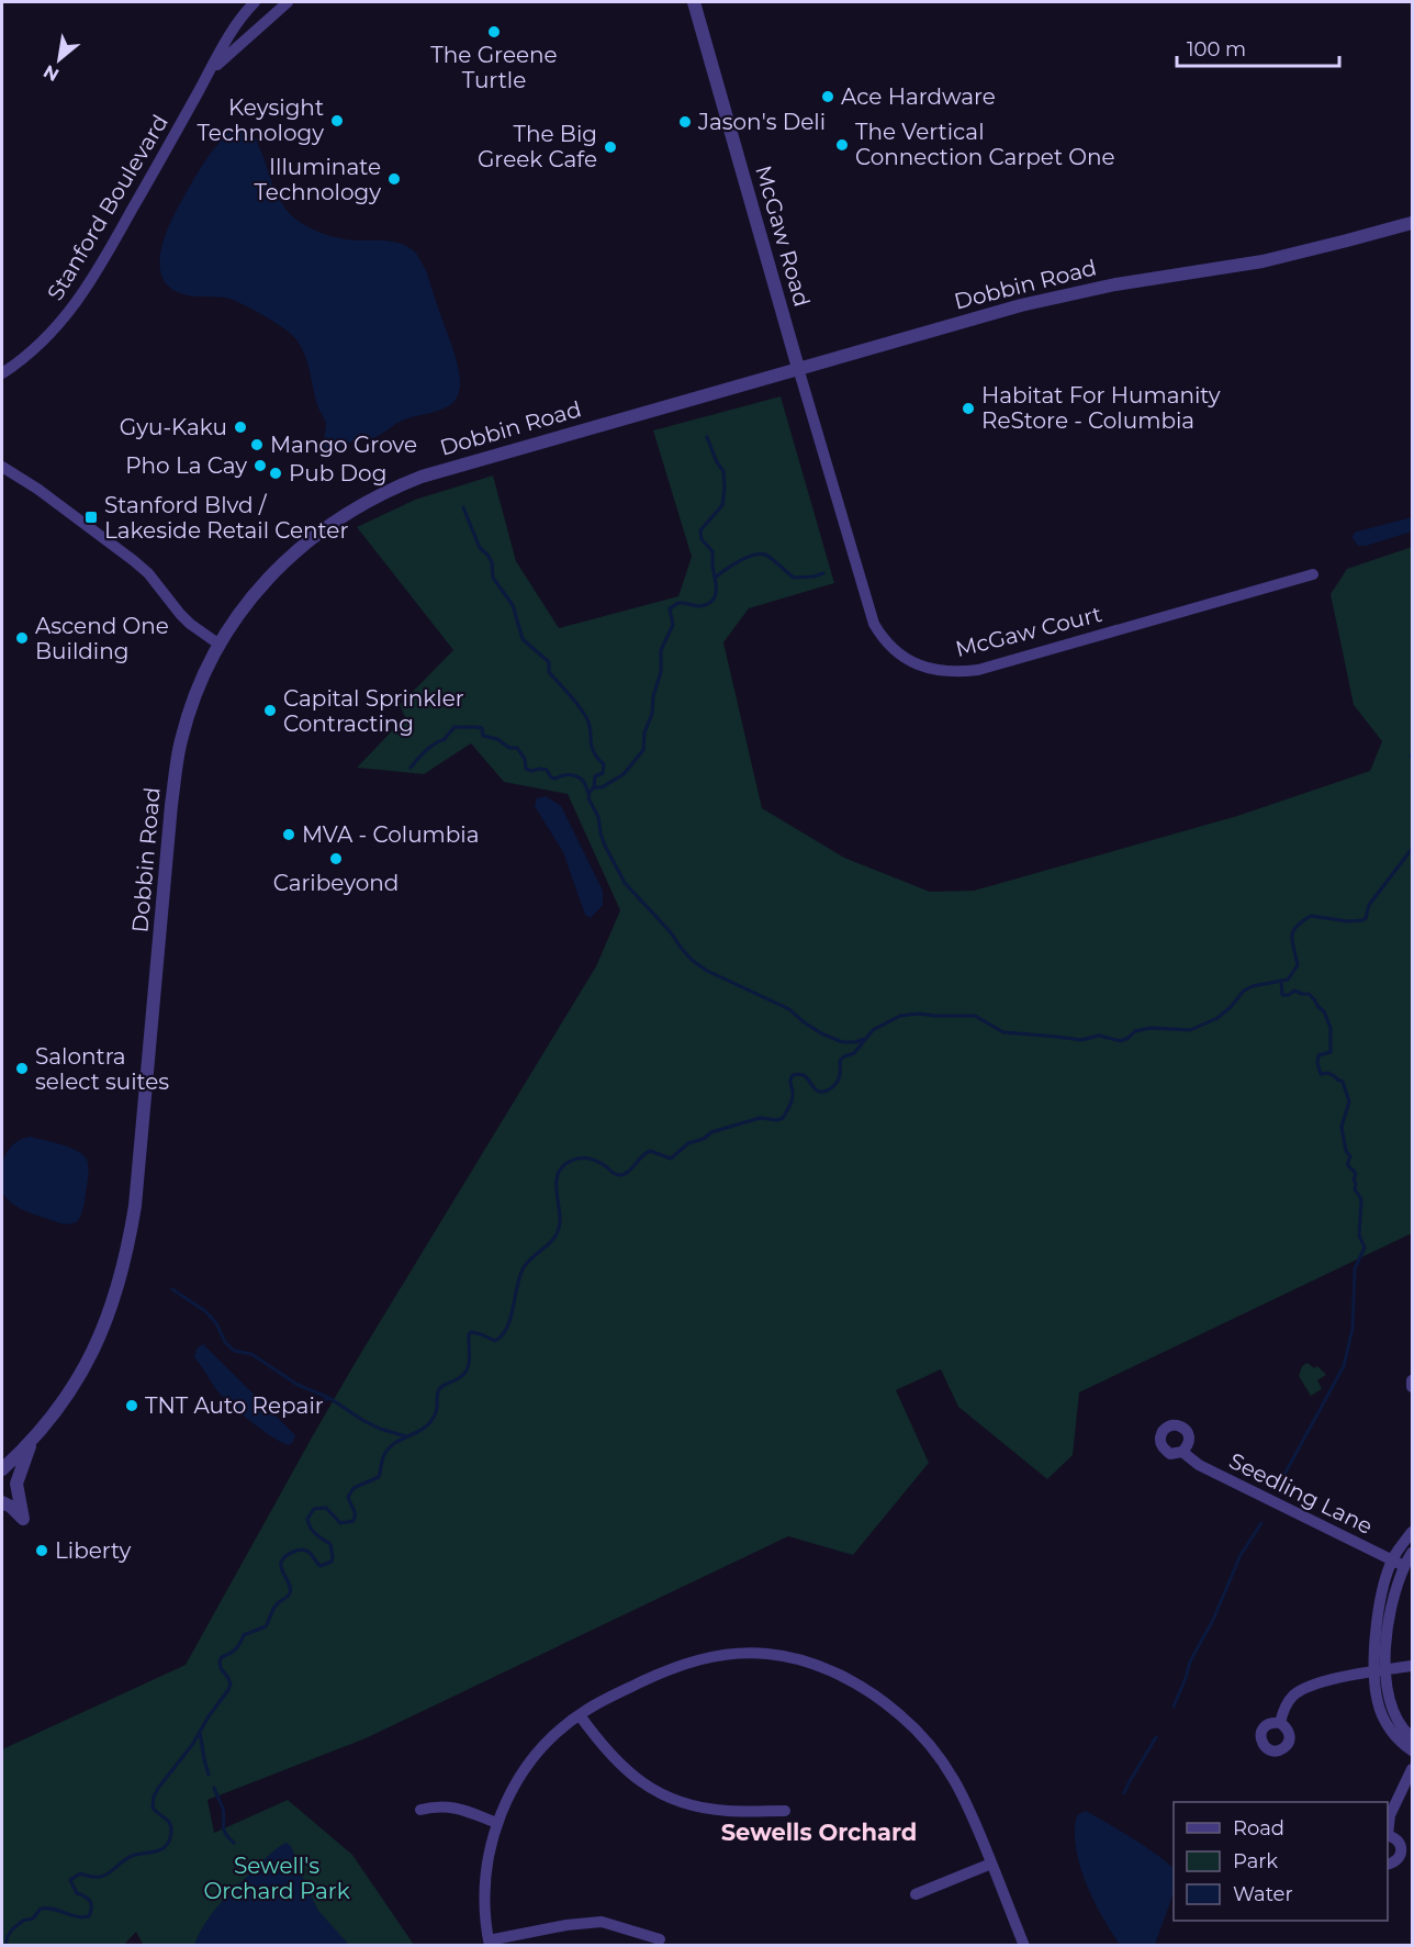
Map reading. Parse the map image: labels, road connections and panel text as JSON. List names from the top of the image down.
{
  "streets": {
    "street": [
      "Stanford Boulevard",
      "McGaw Road",
      "Dobbin Road",
      "McGaw Court",
      "Seedling Lane"
    ]
  },
  "crossings": [
    ["McGaw Road", "Dobbin Road"],
    ["McGaw Road", "McGaw Court"],
    ["Dobbin Road", "McGaw Court"]
  ],
  "districts": ["Sewells Orchard"],
  "parks": ["Sewell's Orchard Park"],
  "places": {
    "other": [
      "The Greene Turtle",
      "Ace Hardware",
      "Keysight Technology",
      "Jason's Deli",
      "The Vertical Connection Carpet One",
      "The Big Greek Cafe",
      "Illuminate Technology",
      "Habitat For Humanity ReStore - Columbia",
      "Gyu-Kaku",
      "Mango Grove",
      "Pho La Cay",
      "Pub Dog",
      "Ascend One Building",
      "Capital Sprinkler Contracting",
      "MVA - Columbia",
      "Caribeyond",
      "Salontra select suites",
      "TNT Auto Repair",
      "Liberty"
    ],
    "transit": ["Stanford Blvd / Lakeside Retail Center"]
  },
  "legend": ["Road", "Park", "Water"],
  "scale_bar": "100 m",
  "north": "bottom left"
}
